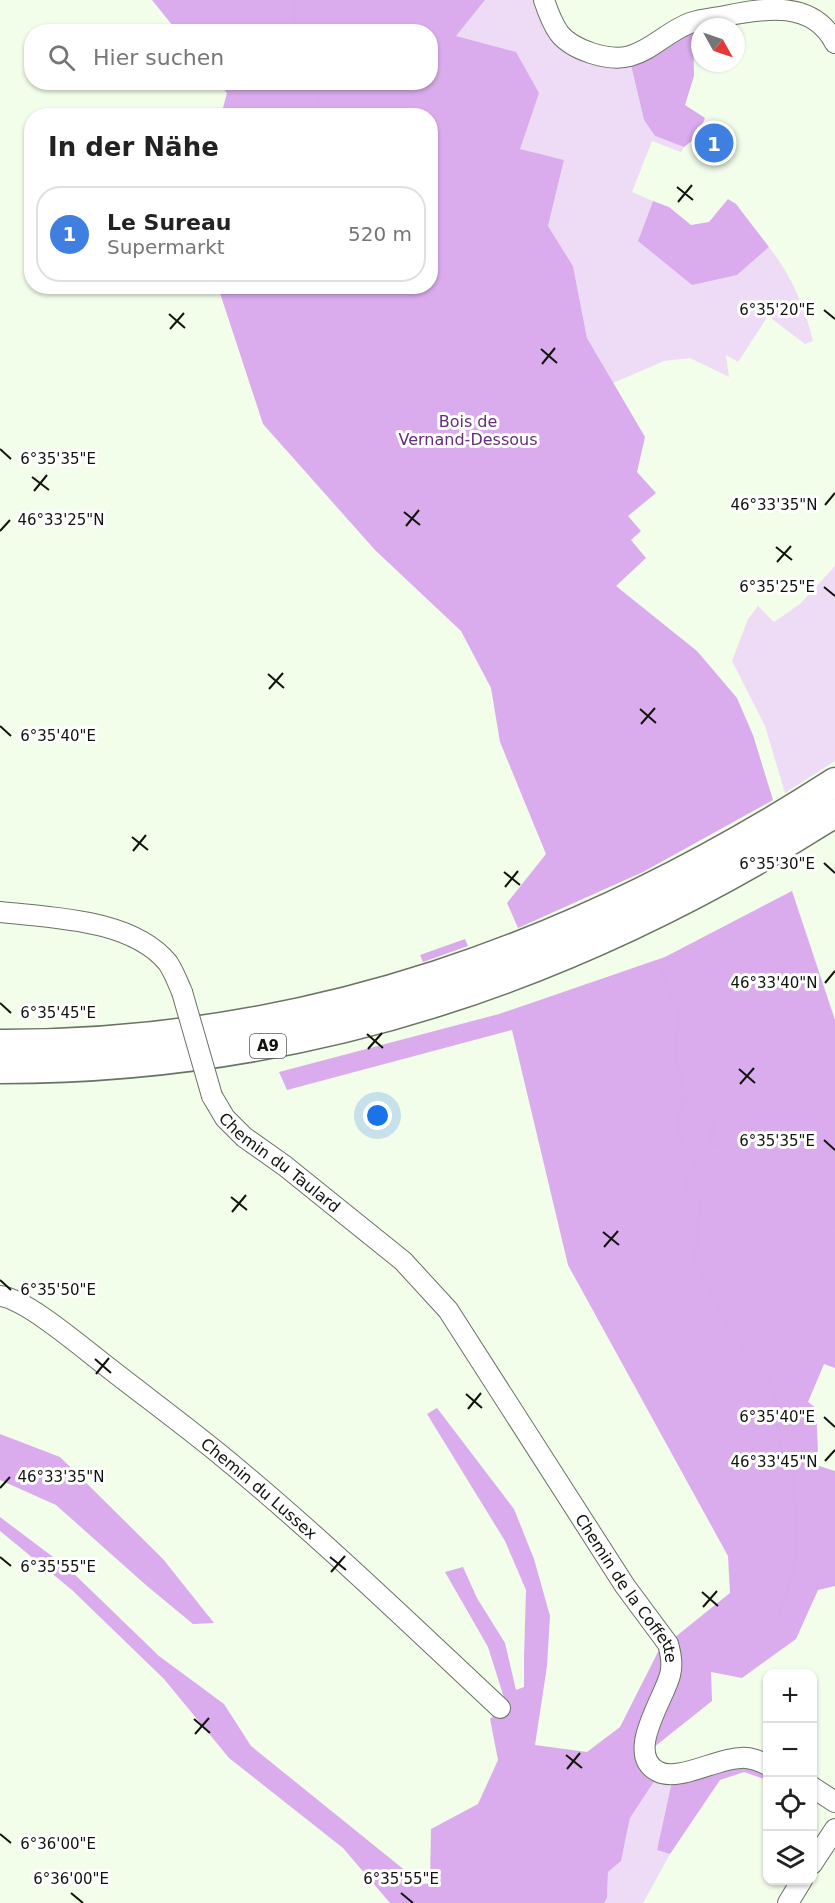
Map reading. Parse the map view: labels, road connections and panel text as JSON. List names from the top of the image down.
{
  "streets": {
    "highway": ["A9"],
    "street": ["Chemin du Taulard", "Chemin du Lussex", "Chemin de la Coffette"]
  },
  "crossings": [
    ["Chemin du Taulard", "Chemin de la Coffette"]
  ],
  "parks": ["Bois de Vernand-Dessous"],
  "north": "bottom right",
  "page": {
    "search": "Hier suchen",
    "heading": "In der Nähe",
    "pins": "1",
    "list": [
      {
        "mark": "1",
        "name": "Le Sureau",
        "note": "Supermarkt",
        "value": "520 m"
      }
    ],
    "map_buttons": ["+", "−"]
  },
  "coordinates": [
    "6°35'20\"E",
    "6°35'35\"E",
    "46°33'35\"N",
    "46°33'25\"N",
    "6°35'25\"E",
    "6°35'40\"E",
    "6°35'30\"E",
    "46°33'40\"N",
    "6°35'45\"E",
    "6°35'50\"E",
    "46°33'45\"N",
    "6°35'55\"E",
    "6°36'00\"E"
  ]
}
